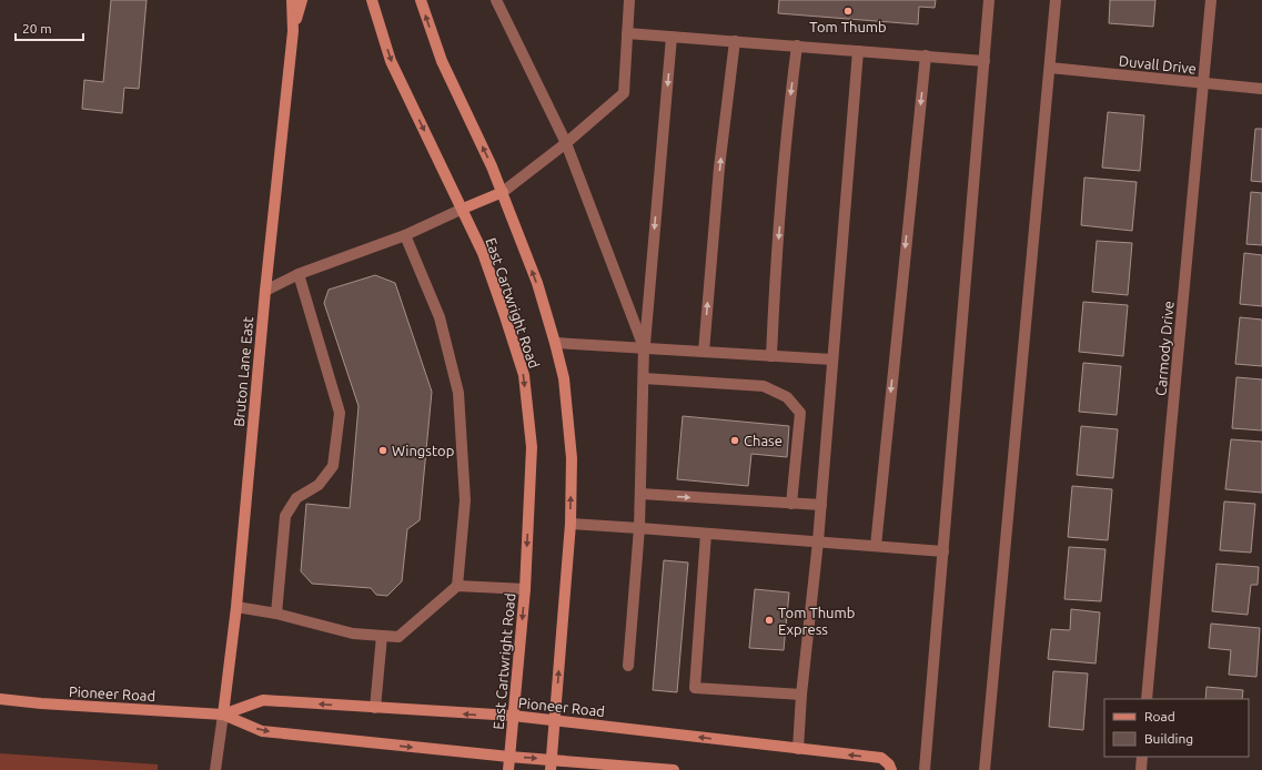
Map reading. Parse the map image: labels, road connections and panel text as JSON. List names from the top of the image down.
{
  "streets": {
    "main road": ["East Cartwright Road", "Bruton Lane East", "Pioneer Road"],
    "street": ["Duvall Drive", "Carmody Drive"]
  },
  "crossings": [
    ["Duvall Drive", "Carmody Drive"],
    ["East Cartwright Road", "Pioneer Road"],
    ["Bruton Lane East", "Pioneer Road"]
  ],
  "places": [
    "Tom Thumb",
    "Chase",
    "Wingstop",
    "Tom Thumb Express"
  ],
  "legend": ["Road", "Building"],
  "scale_bar": "20 m"
}
